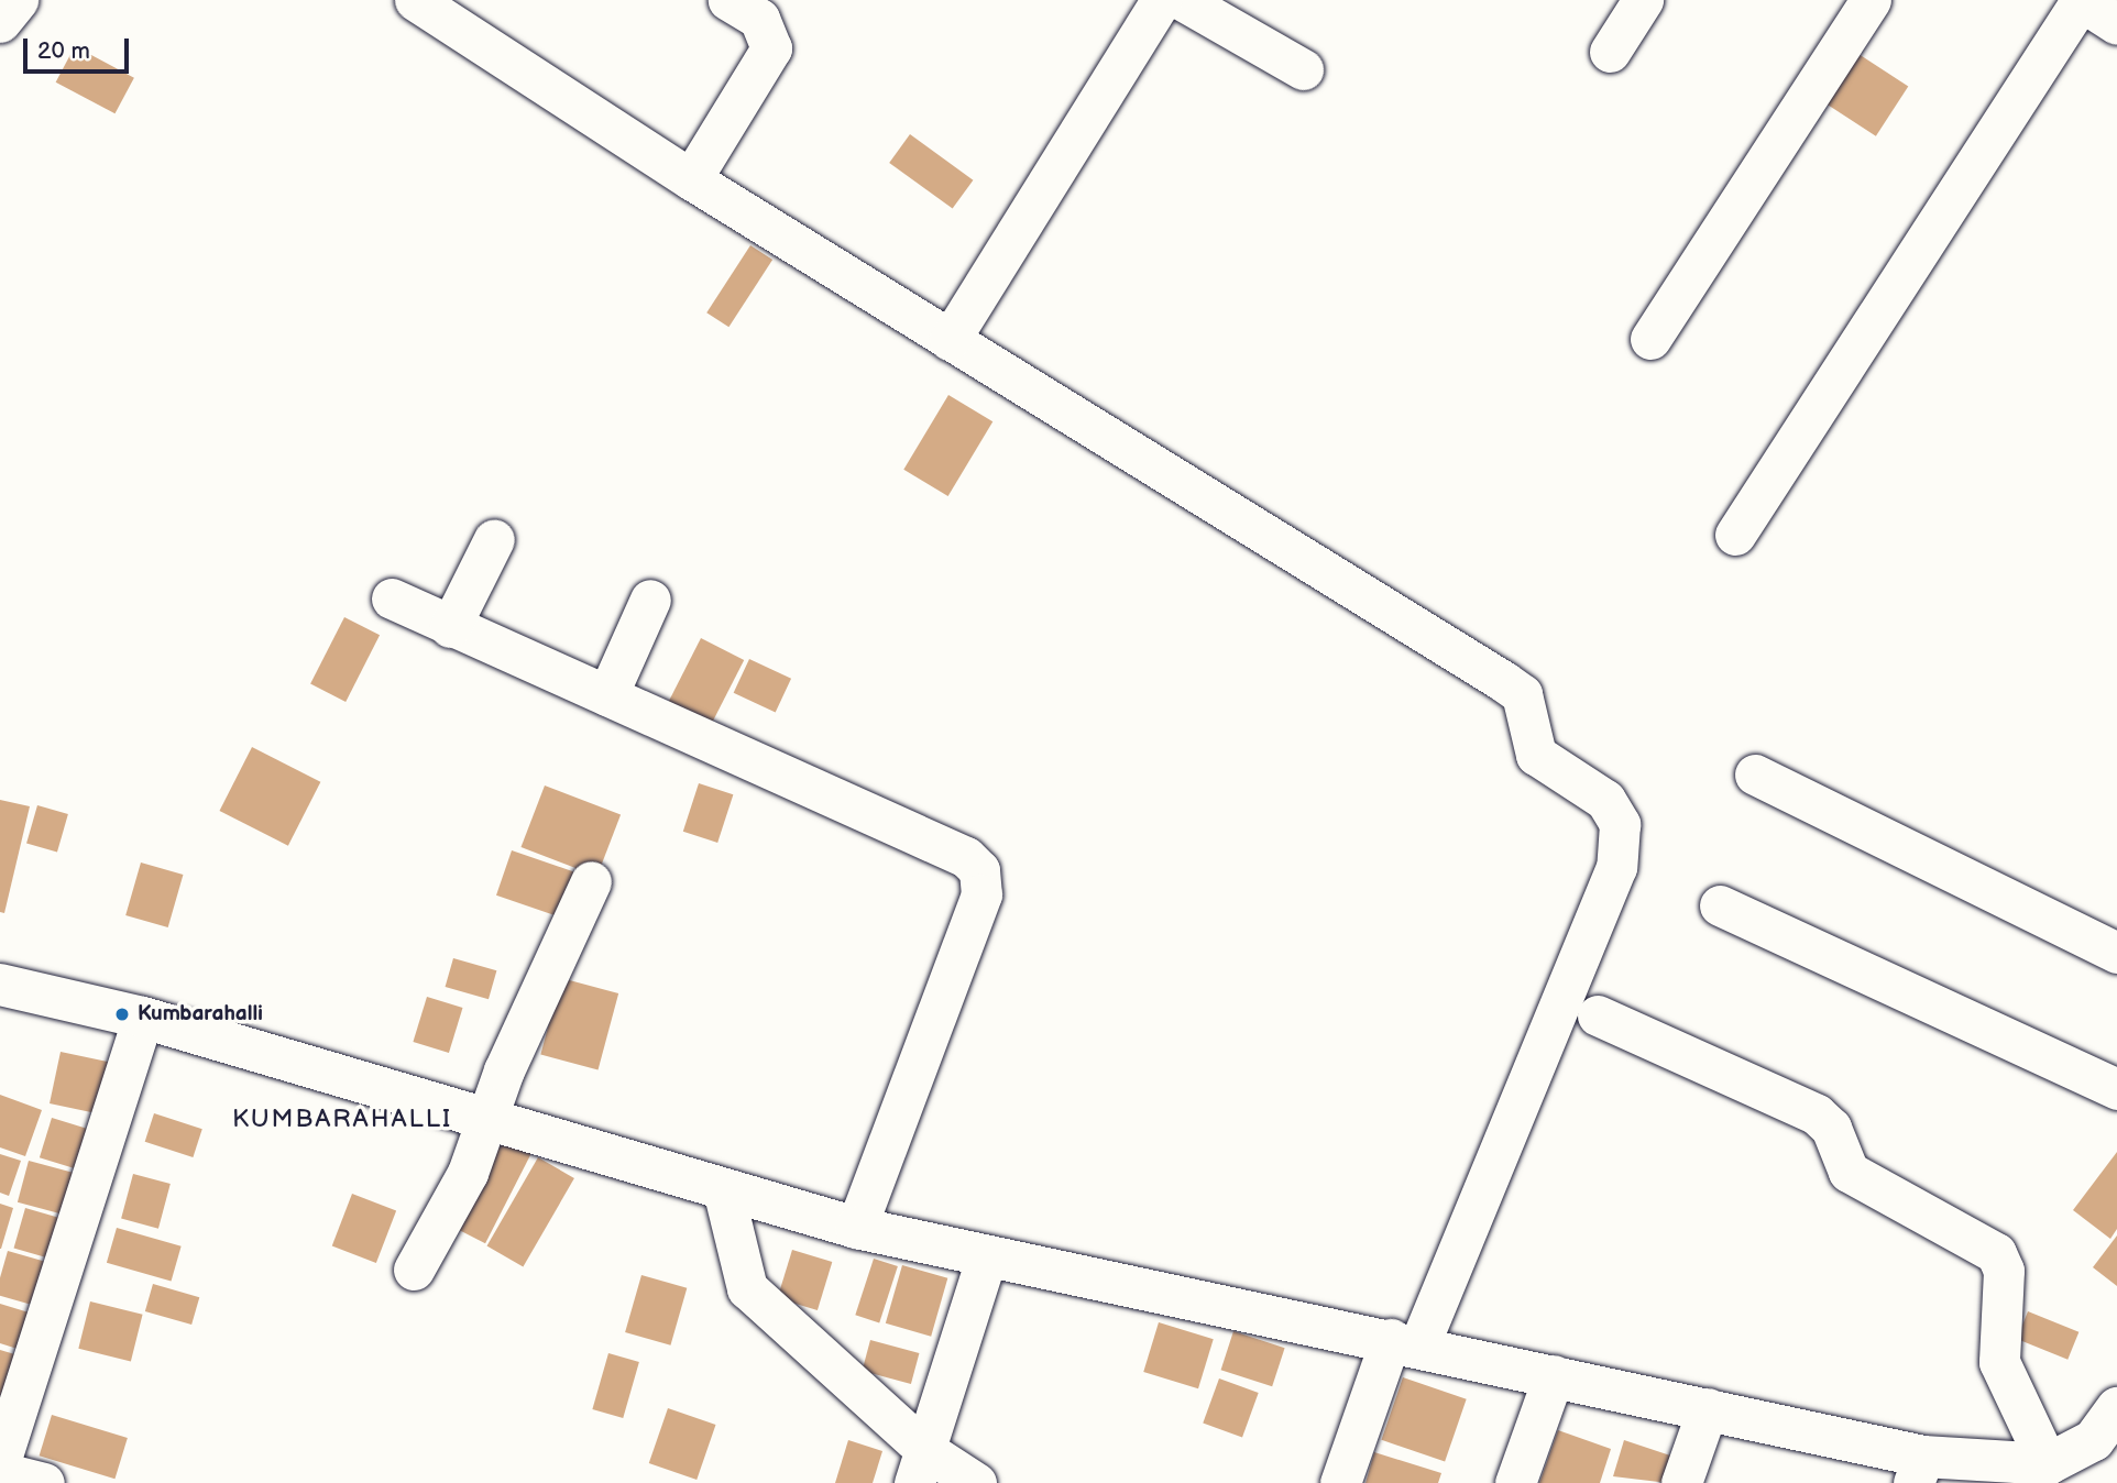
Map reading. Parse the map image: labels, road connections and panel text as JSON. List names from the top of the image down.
{
  "districts": ["KUMBARAHALLI"],
  "places": ["Kumbarahalli"],
  "scale_bar": "20 m"
}
